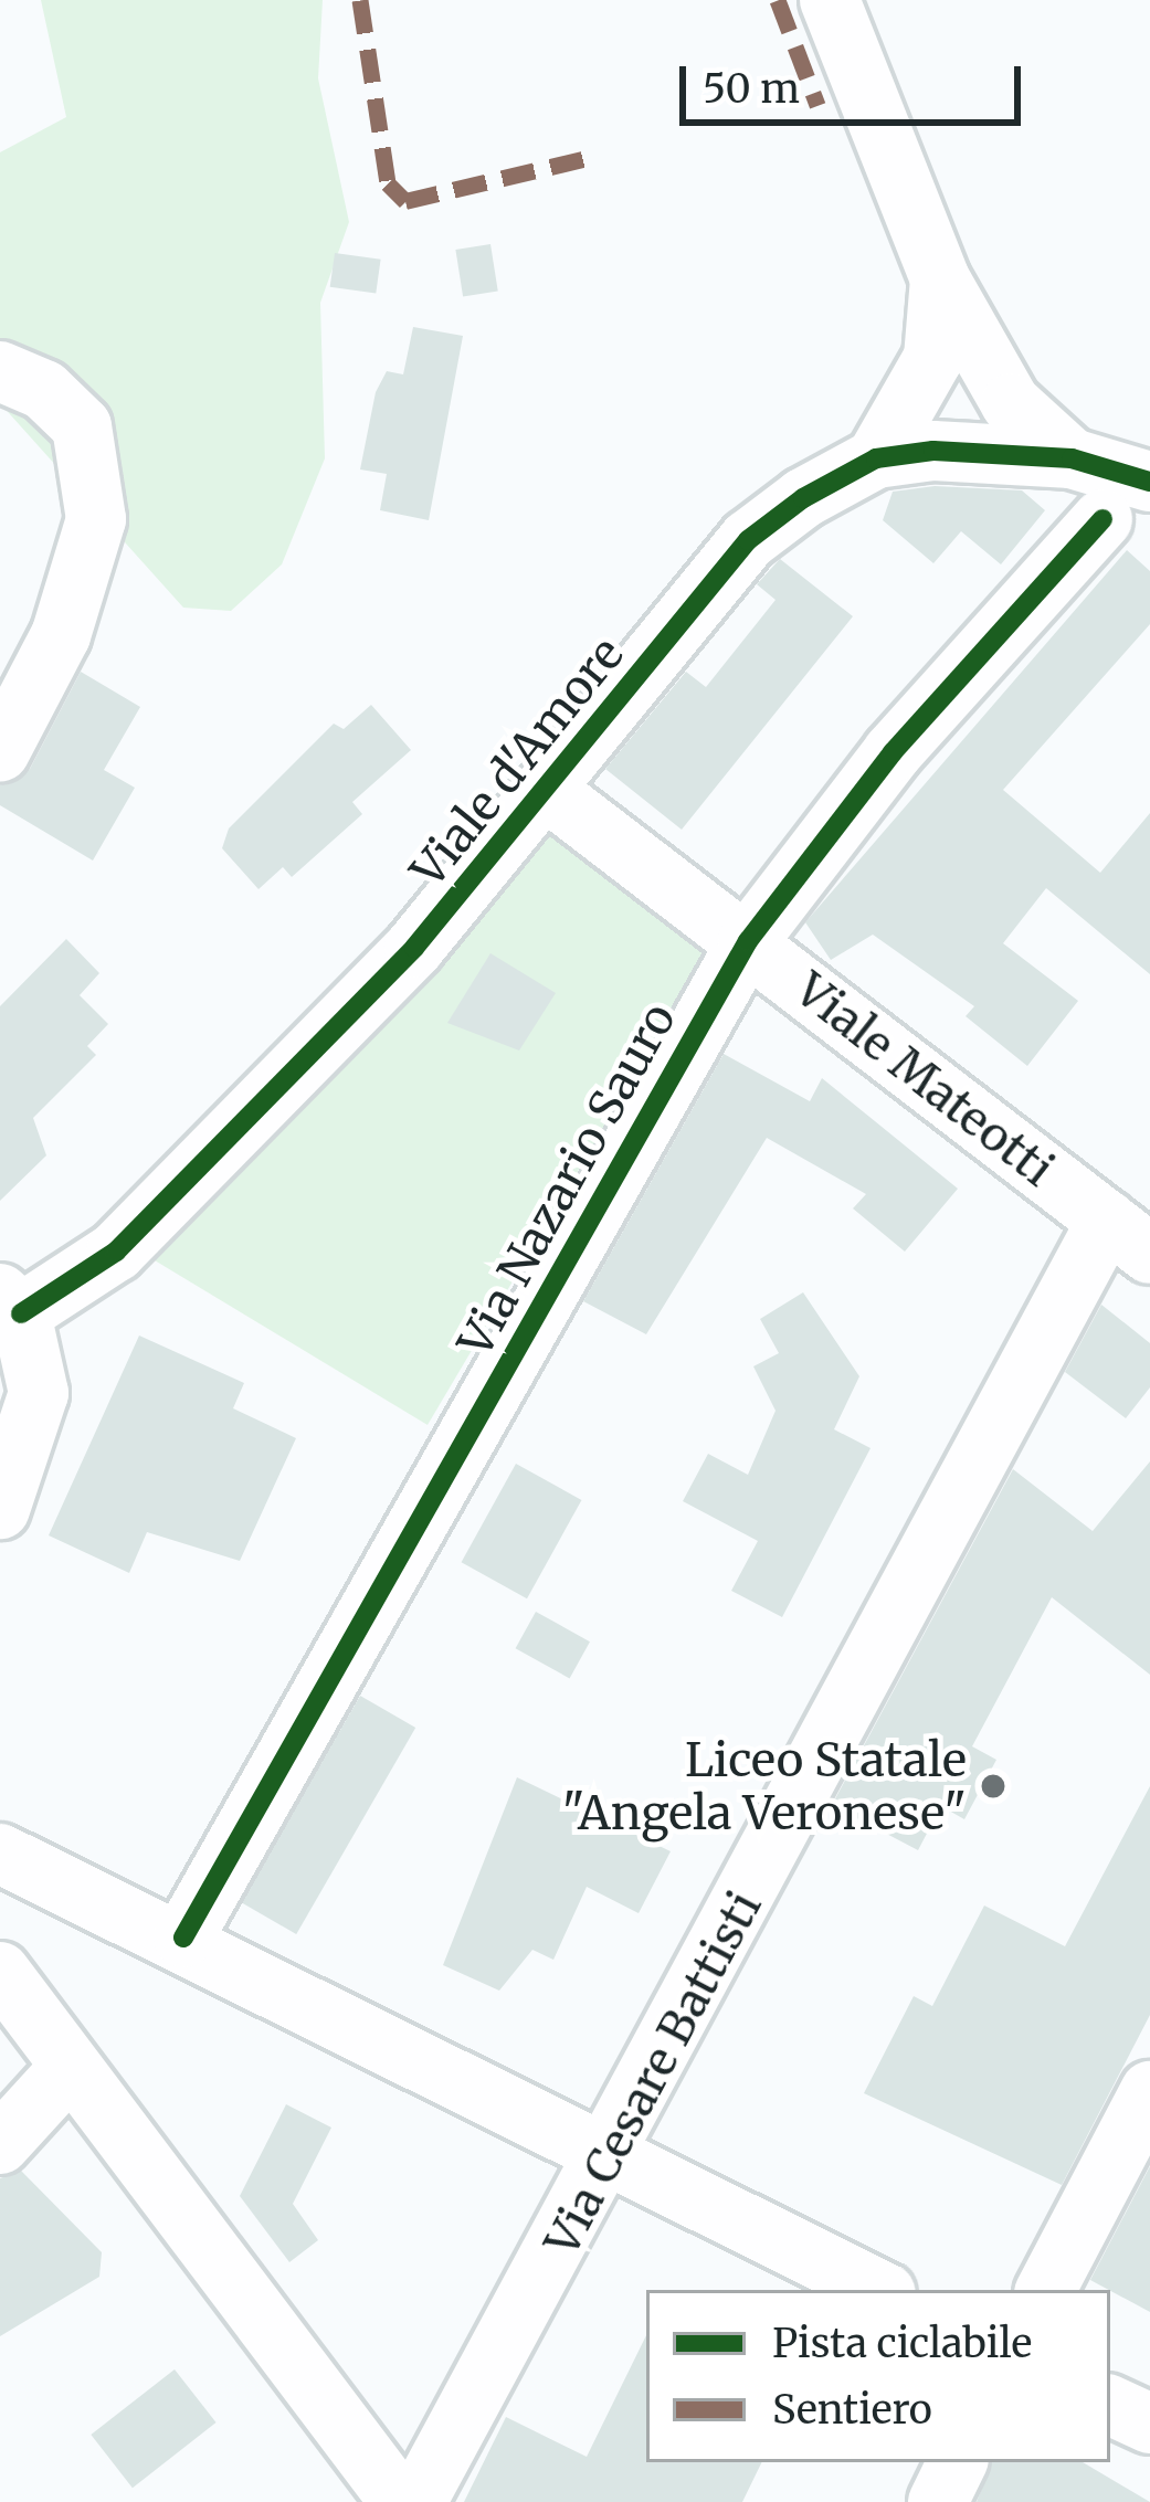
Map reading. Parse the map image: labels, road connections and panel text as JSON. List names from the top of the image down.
{
  "streets": {
    "street": [
      "Viale d'Amore",
      "Viale Mateotti",
      "Via Nazario Sauro",
      "Via Cesare Battisti"
    ]
  },
  "crossings": [
    ["Viale d'Amore", "Viale Mateotti"],
    ["Viale Mateotti", "Via Nazario Sauro"],
    ["Viale Mateotti", "Via Cesare Battisti"]
  ],
  "places": ["Liceo Statale \"Angela Veronese\""],
  "legend": ["Pista ciclabile", "Sentiero"],
  "scale_bar": "50 m"
}
